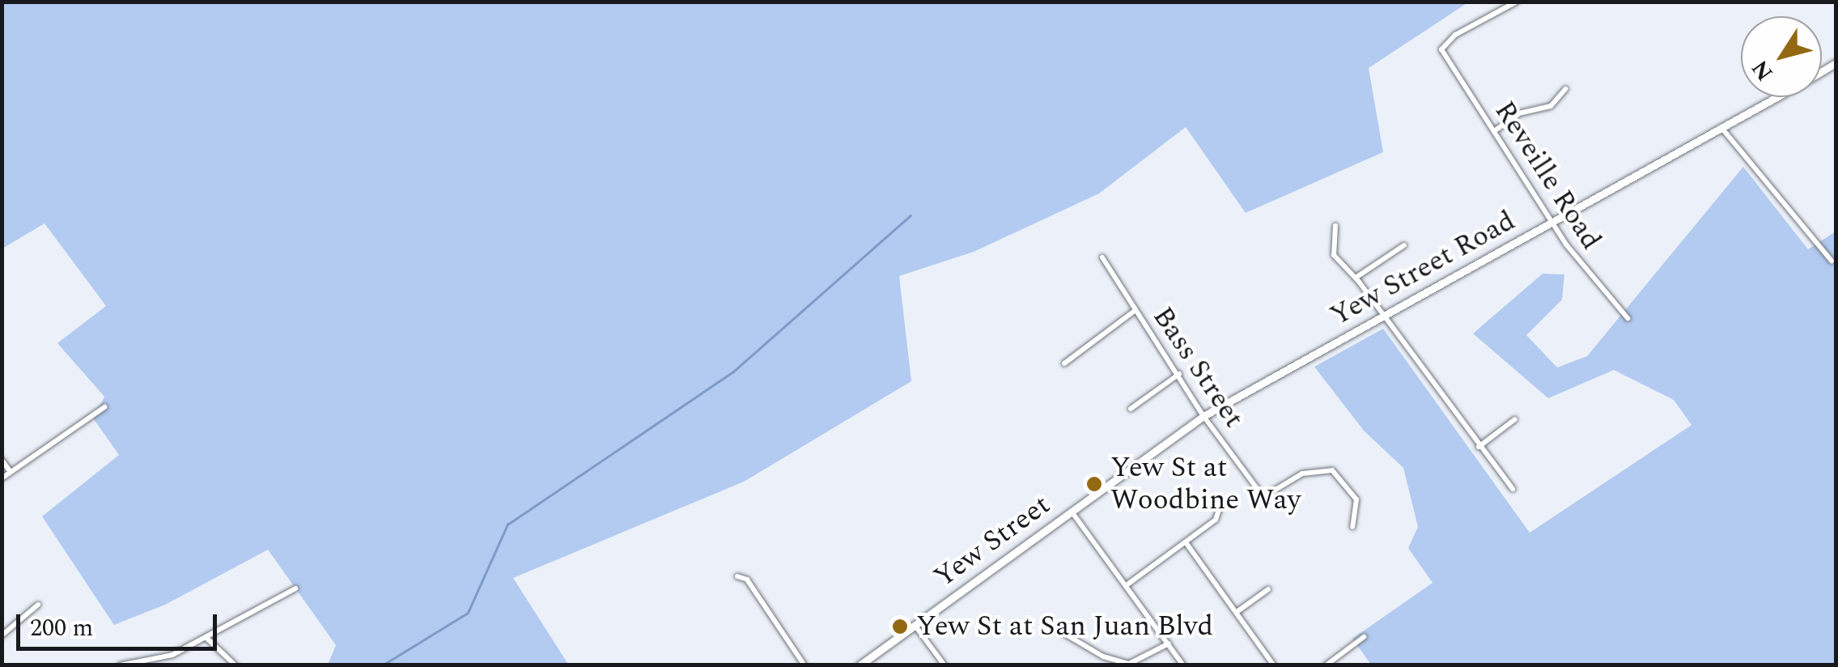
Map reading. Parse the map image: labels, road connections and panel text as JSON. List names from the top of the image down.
{
  "streets": {
    "street": [
      "Reveille Road",
      "Yew Street Road",
      "Bass Street",
      "Yew Street"
    ]
  },
  "crossings": [
    ["Reveille Road", "Yew Street Road"],
    ["Yew Street Road", "Bass Street"],
    ["Yew Street Road", "Yew Street"]
  ],
  "places": ["Yew St at Woodbine Way", "Yew St at San Juan Blvd"],
  "scale_bar": "200 m",
  "north": "bottom left"
}
